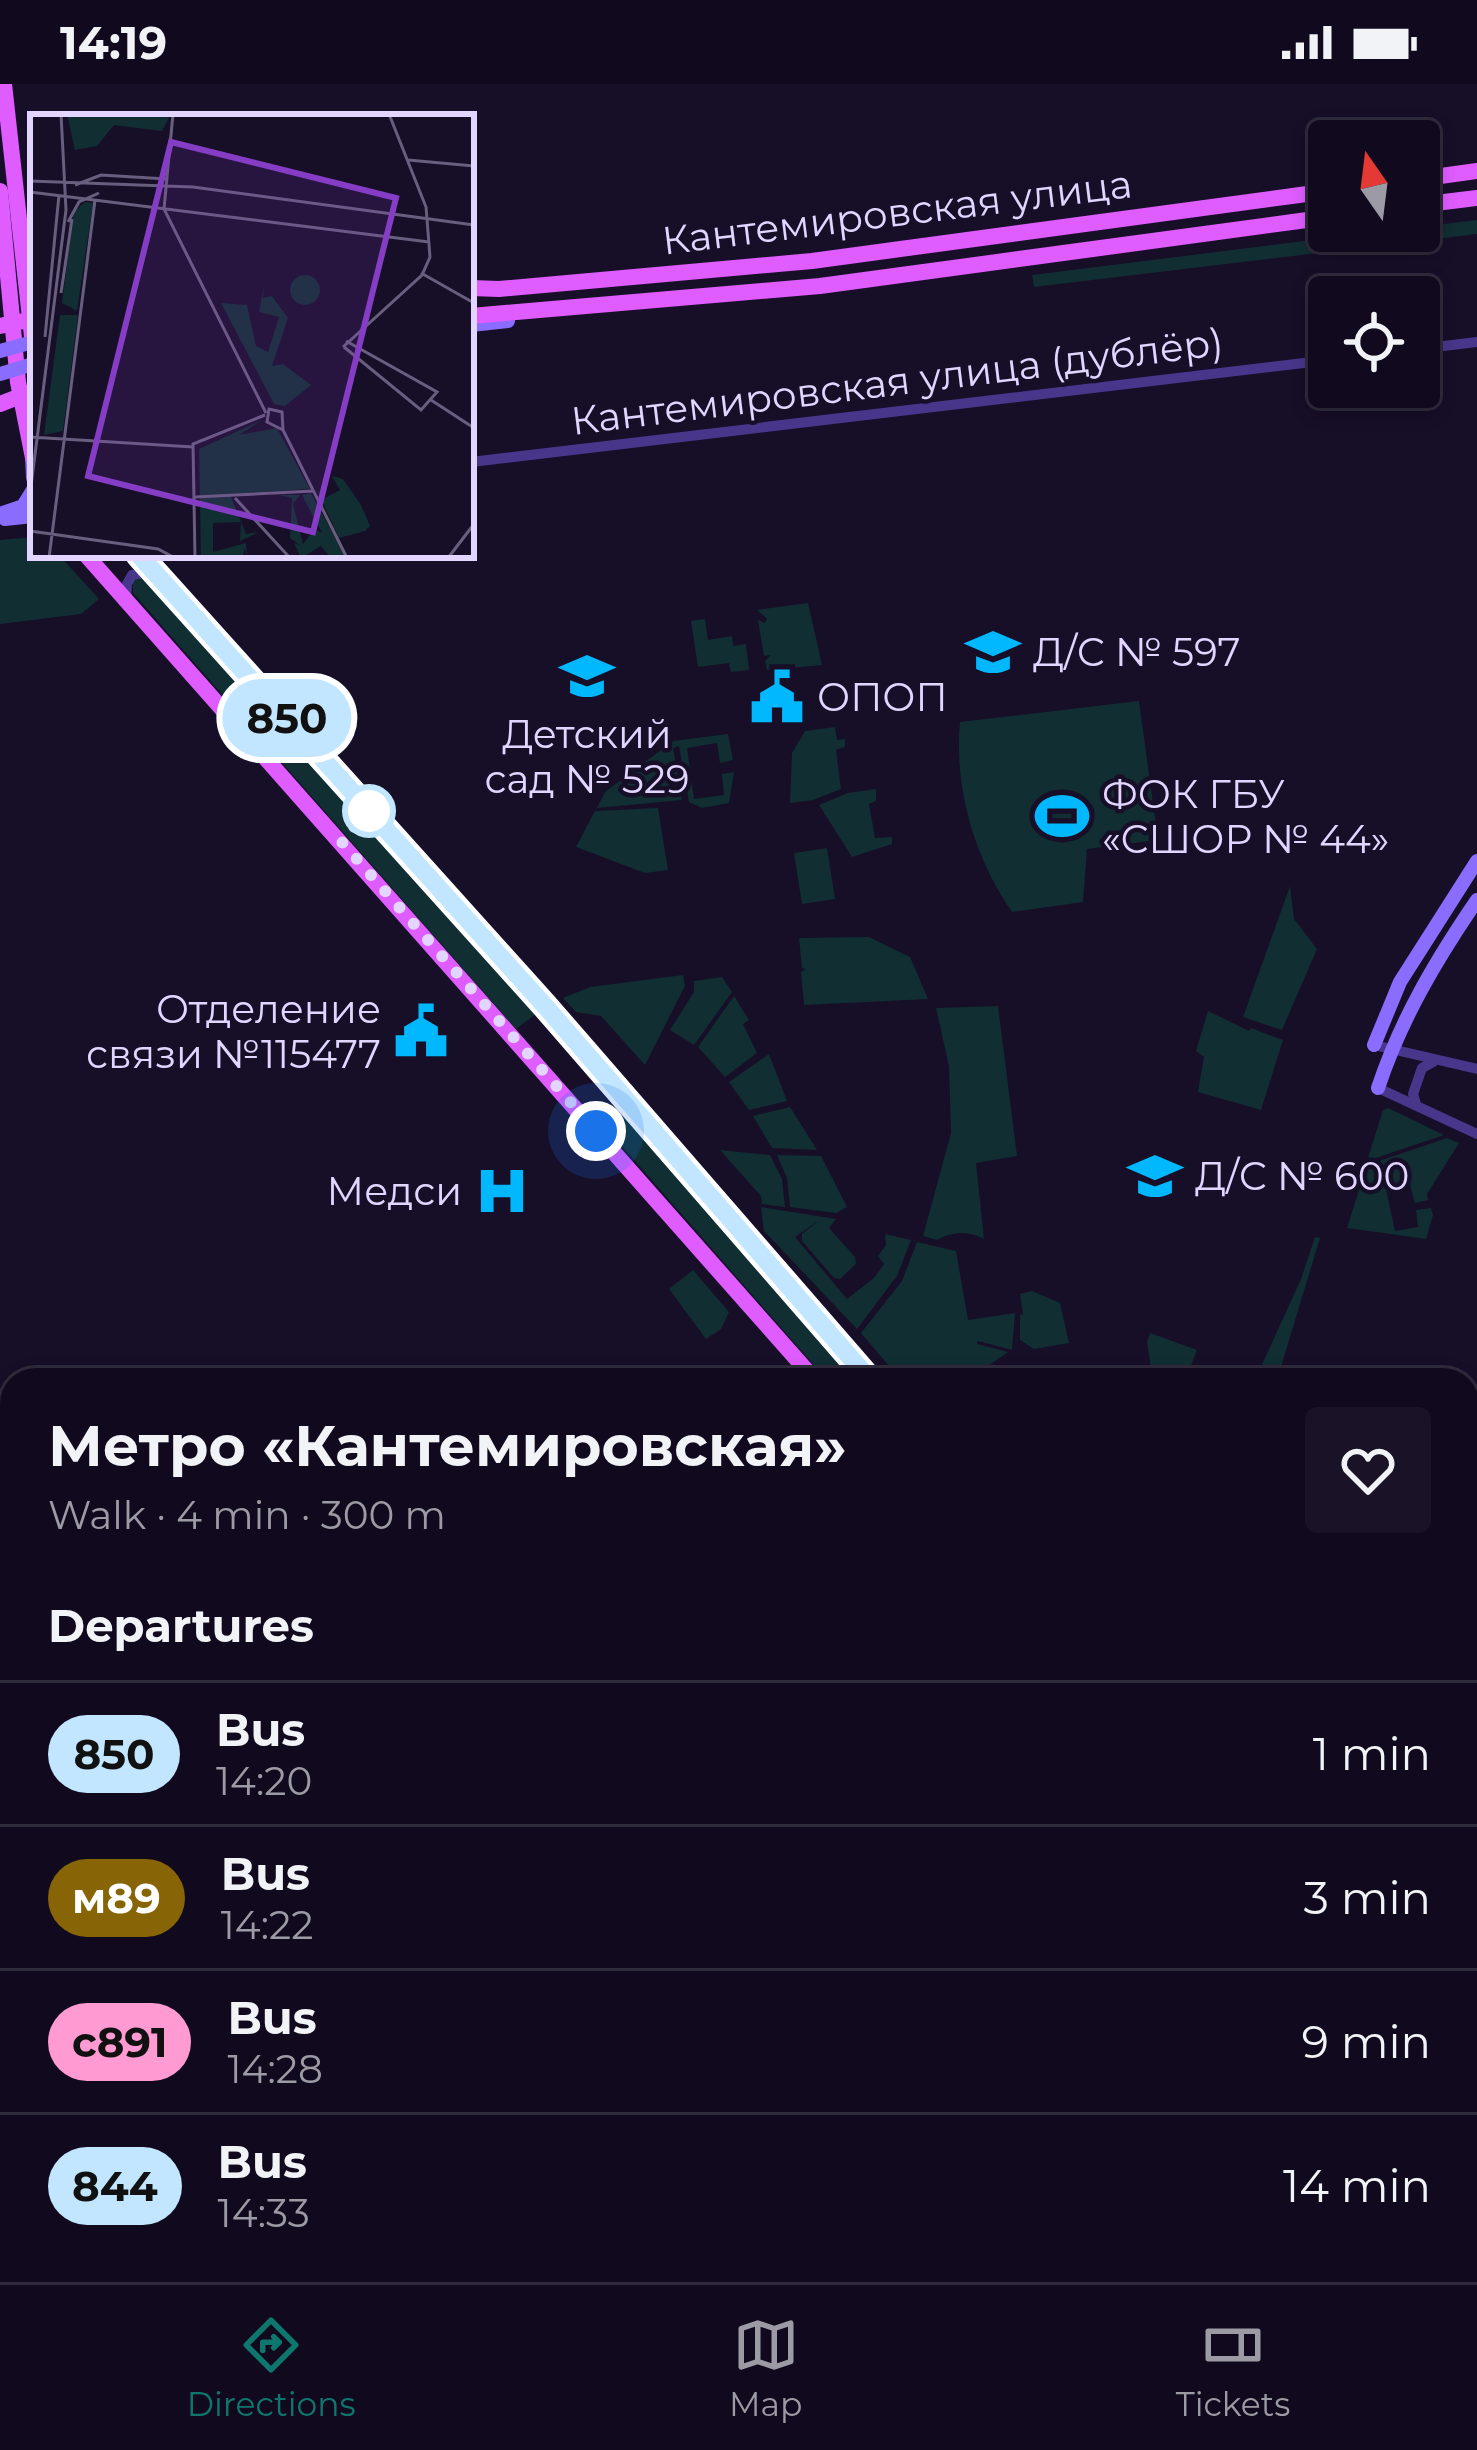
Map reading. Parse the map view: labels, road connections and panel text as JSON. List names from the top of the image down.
{
  "streets": {
    "main road": ["Кантемировская улица"],
    "street": ["Кантемировская улица (дублёр)"]
  },
  "places": {
    "school or university": ["Д/C № 597", "Детский сад № 529", "Д/C № 600"],
    "public building": ["ОПОП", "Отделение связи №115477"],
    "sports": ["ФОК ГБУ «СШОР № 44»"],
    "hospital": ["Медси"]
  },
  "lines": ["bus line 850"],
  "north": "top",
  "page": {
    "status": "14:19",
    "on_map": "850",
    "heading": [
      ["Метро «Кантемировская»", "Walk · 4 min · 300 m"],
      "Departures"
    ],
    "list": [
      {
        "mark": "850",
        "name": "Bus",
        "note": "14:20",
        "value": "1 min"
      },
      {
        "mark": "м89",
        "name": "Bus",
        "note": "14:22",
        "value": "3 min"
      },
      {
        "mark": "с891",
        "name": "Bus",
        "note": "14:28",
        "value": "9 min"
      },
      {
        "mark": "844",
        "name": "Bus",
        "note": "14:33",
        "value": "14 min"
      }
    ],
    "tabs": ["Directions", "Map", "Tickets"]
  }
}
